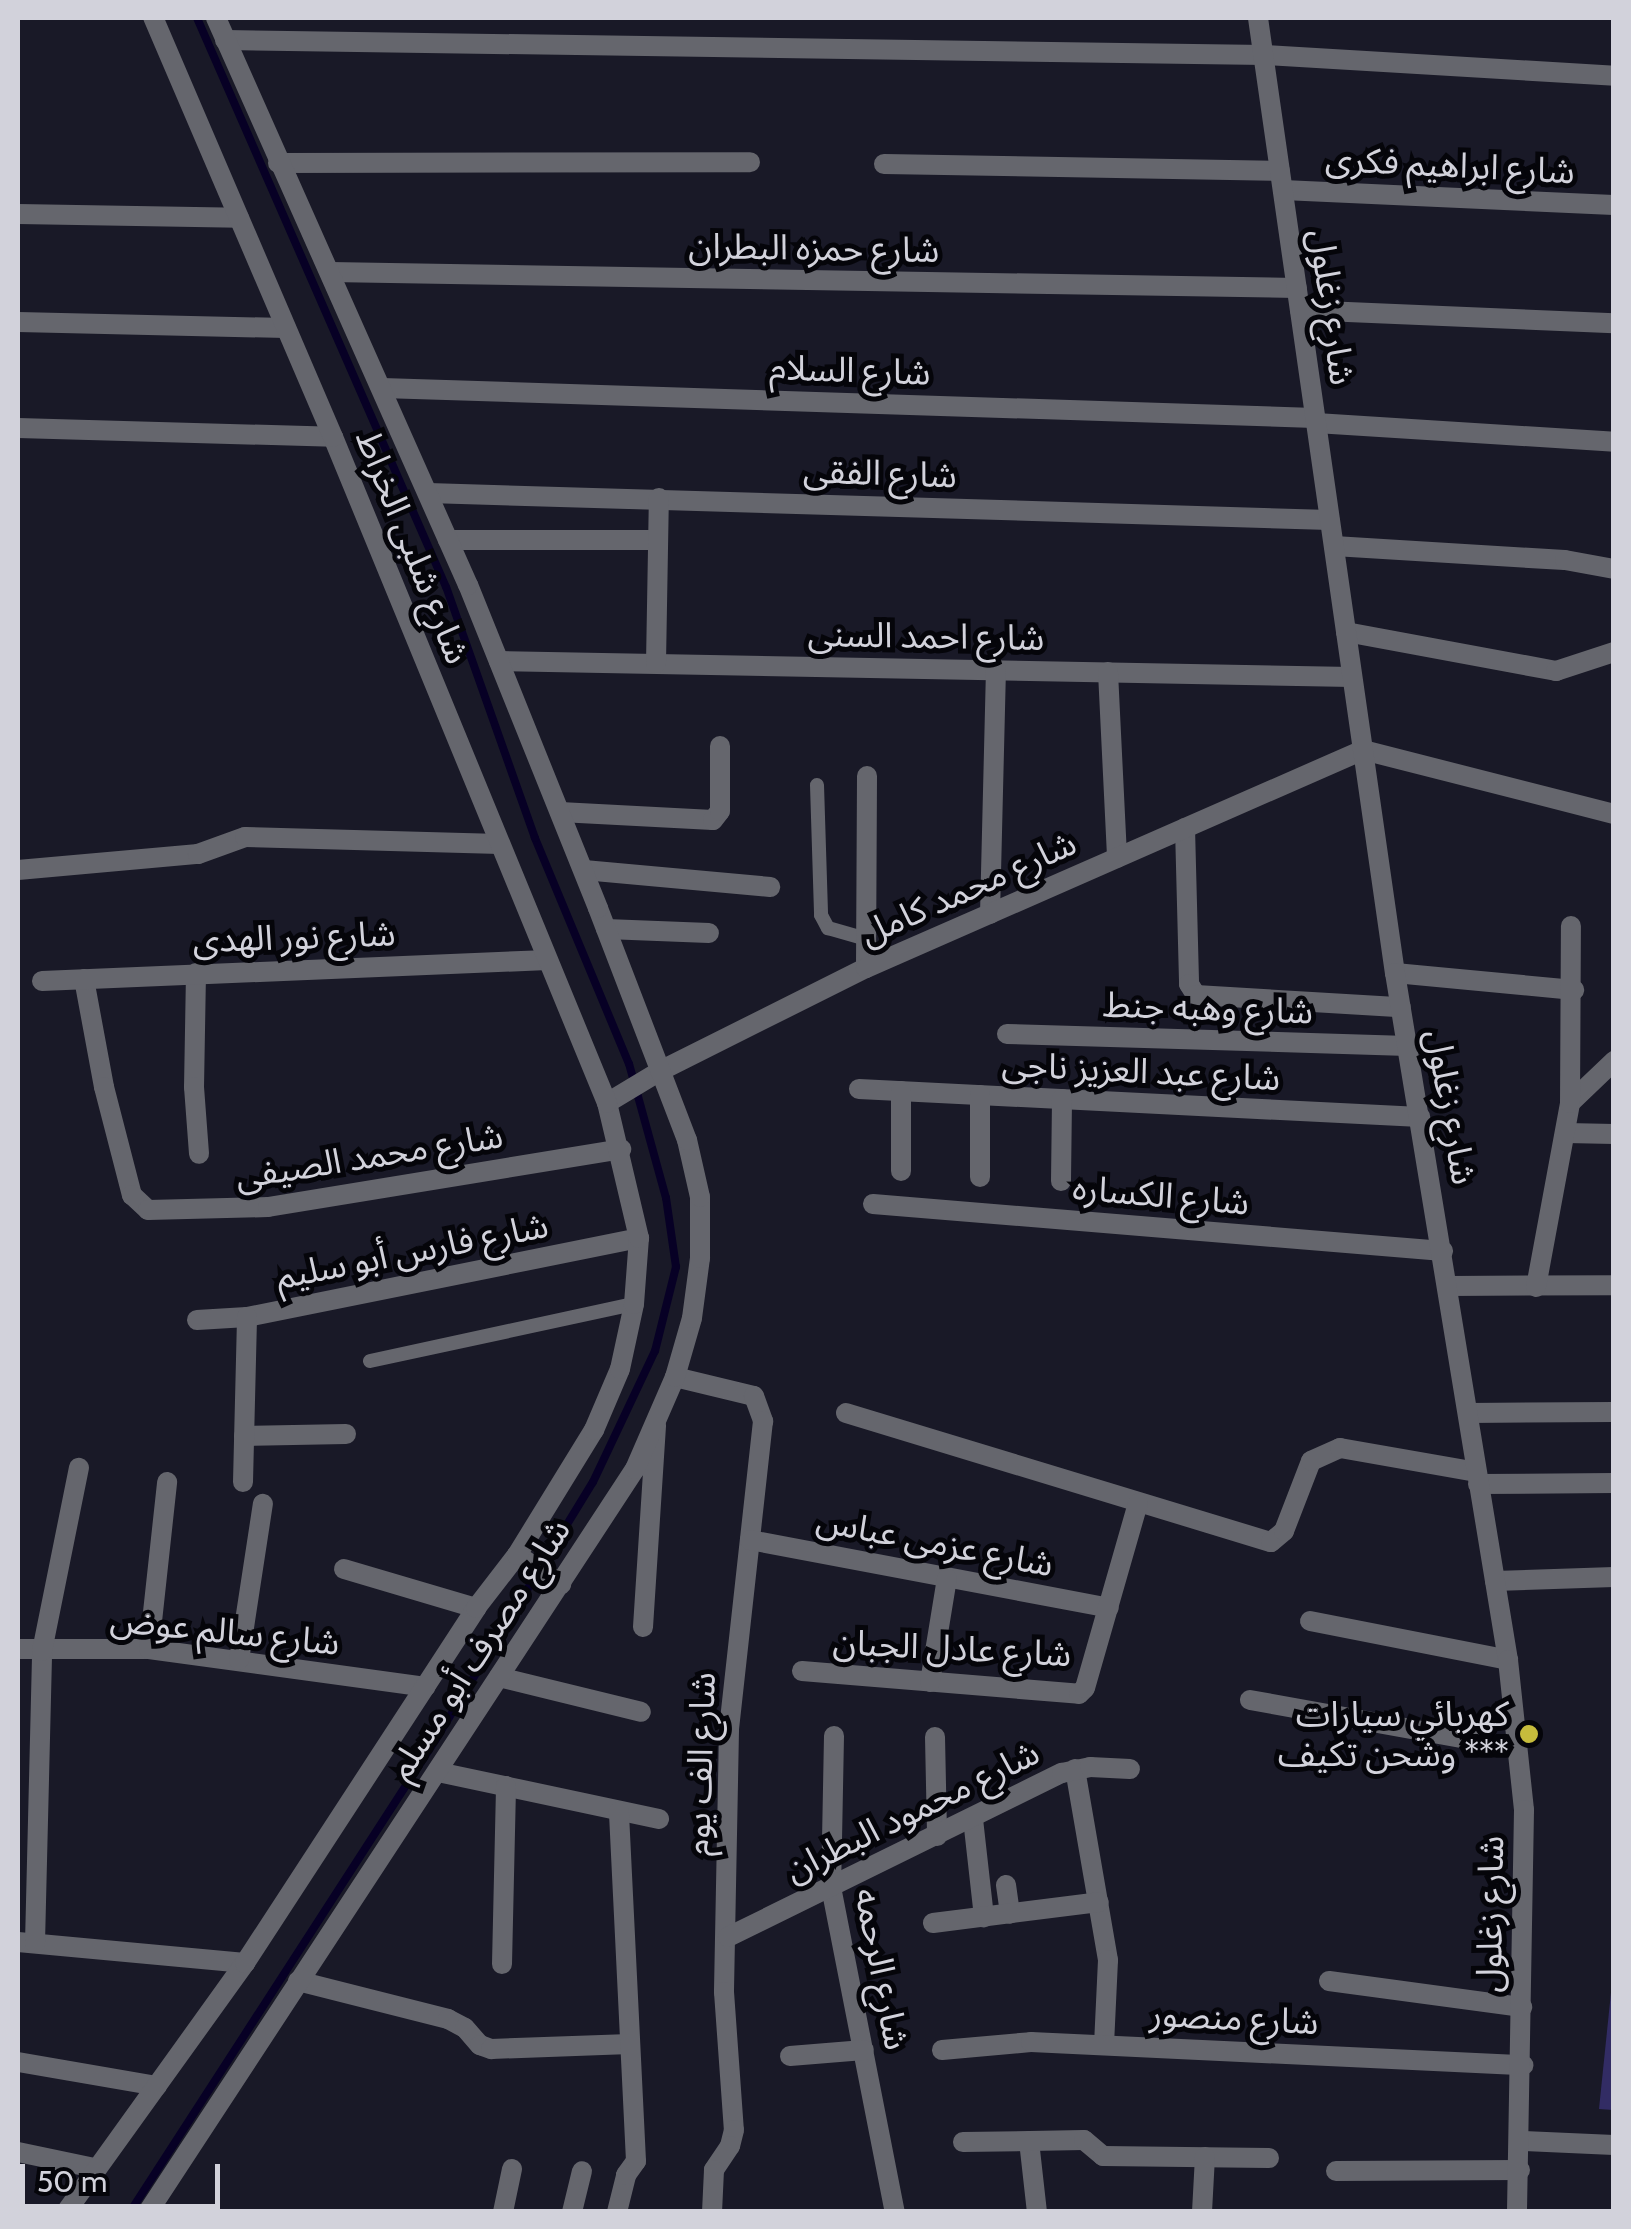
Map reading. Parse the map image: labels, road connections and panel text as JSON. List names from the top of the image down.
{
  "streets": {
    "street": [
      "شارع ابراهيم فكرى",
      "شارع حمزه البطران",
      "شارع زغلول",
      "شارع السلام",
      "شارع الفقى",
      "شارع شلبى الخراط",
      "شارع احمد السنى",
      "شارع محمد كامل",
      "شارع نور الهدى",
      "شارع وهبه جنط",
      "شارع عبد العزيز ناجى",
      "شارع محمد الصيفى",
      "شارع الكساره",
      "شارع فارس أبو سليم",
      "شارع عزمى عباس",
      "شارع سالم عوض",
      "شارع عادل الجبان",
      "شارع مصرف أبو مسلم",
      "شارع الف يوم",
      "شارع محمود البطران",
      "شارع الرحمه",
      "شارع منصور"
    ]
  },
  "crossings": [
    ["شارع ابراهيم فكرى", "شارع زغلول"],
    ["شارع حمزه البطران", "شارع زغلول"],
    ["شارع حمزه البطران", "شارع شلبى الخراط"],
    ["شارع زغلول", "شارع السلام"],
    ["شارع زغلول", "شارع الفقى"],
    ["شارع زغلول", "شارع احمد السنى"],
    ["شارع زغلول", "شارع محمد كامل"],
    ["شارع زغلول", "شارع وهبه جنط"],
    ["شارع زغلول", "شارع عبد العزيز ناجى"],
    ["شارع زغلول", "شارع الكساره"],
    ["شارع زغلول", "شارع منصور"],
    ["شارع السلام", "شارع شلبى الخراط"],
    ["شارع الفقى", "شارع شلبى الخراط"],
    ["شارع شلبى الخراط", "شارع احمد السنى"],
    ["شارع شلبى الخراط", "شارع محمد كامل"],
    ["شارع شلبى الخراط", "شارع نور الهدى"],
    ["شارع شلبى الخراط", "شارع مصرف أبو مسلم"],
    ["شارع محمد كامل", "شارع مصرف أبو مسلم"],
    ["شارع نور الهدى", "شارع محمد الصيفى"],
    ["شارع محمد الصيفى", "شارع مصرف أبو مسلم"],
    ["شارع فارس أبو سليم", "شارع مصرف أبو مسلم"],
    ["شارع عزمى عباس", "شارع عادل الجبان"],
    ["شارع عزمى عباس", "شارع الف يوم"],
    ["شارع سالم عوض", "شارع مصرف أبو مسلم"],
    ["شارع مصرف أبو مسلم", "شارع الف يوم"],
    ["شارع الف يوم", "شارع محمود البطران"],
    ["شارع محمود البطران", "شارع الرحمه"]
  ],
  "places": ["كهربائي سيارات وشحن تكيف ***"],
  "scale_bar": "50 m"
}
